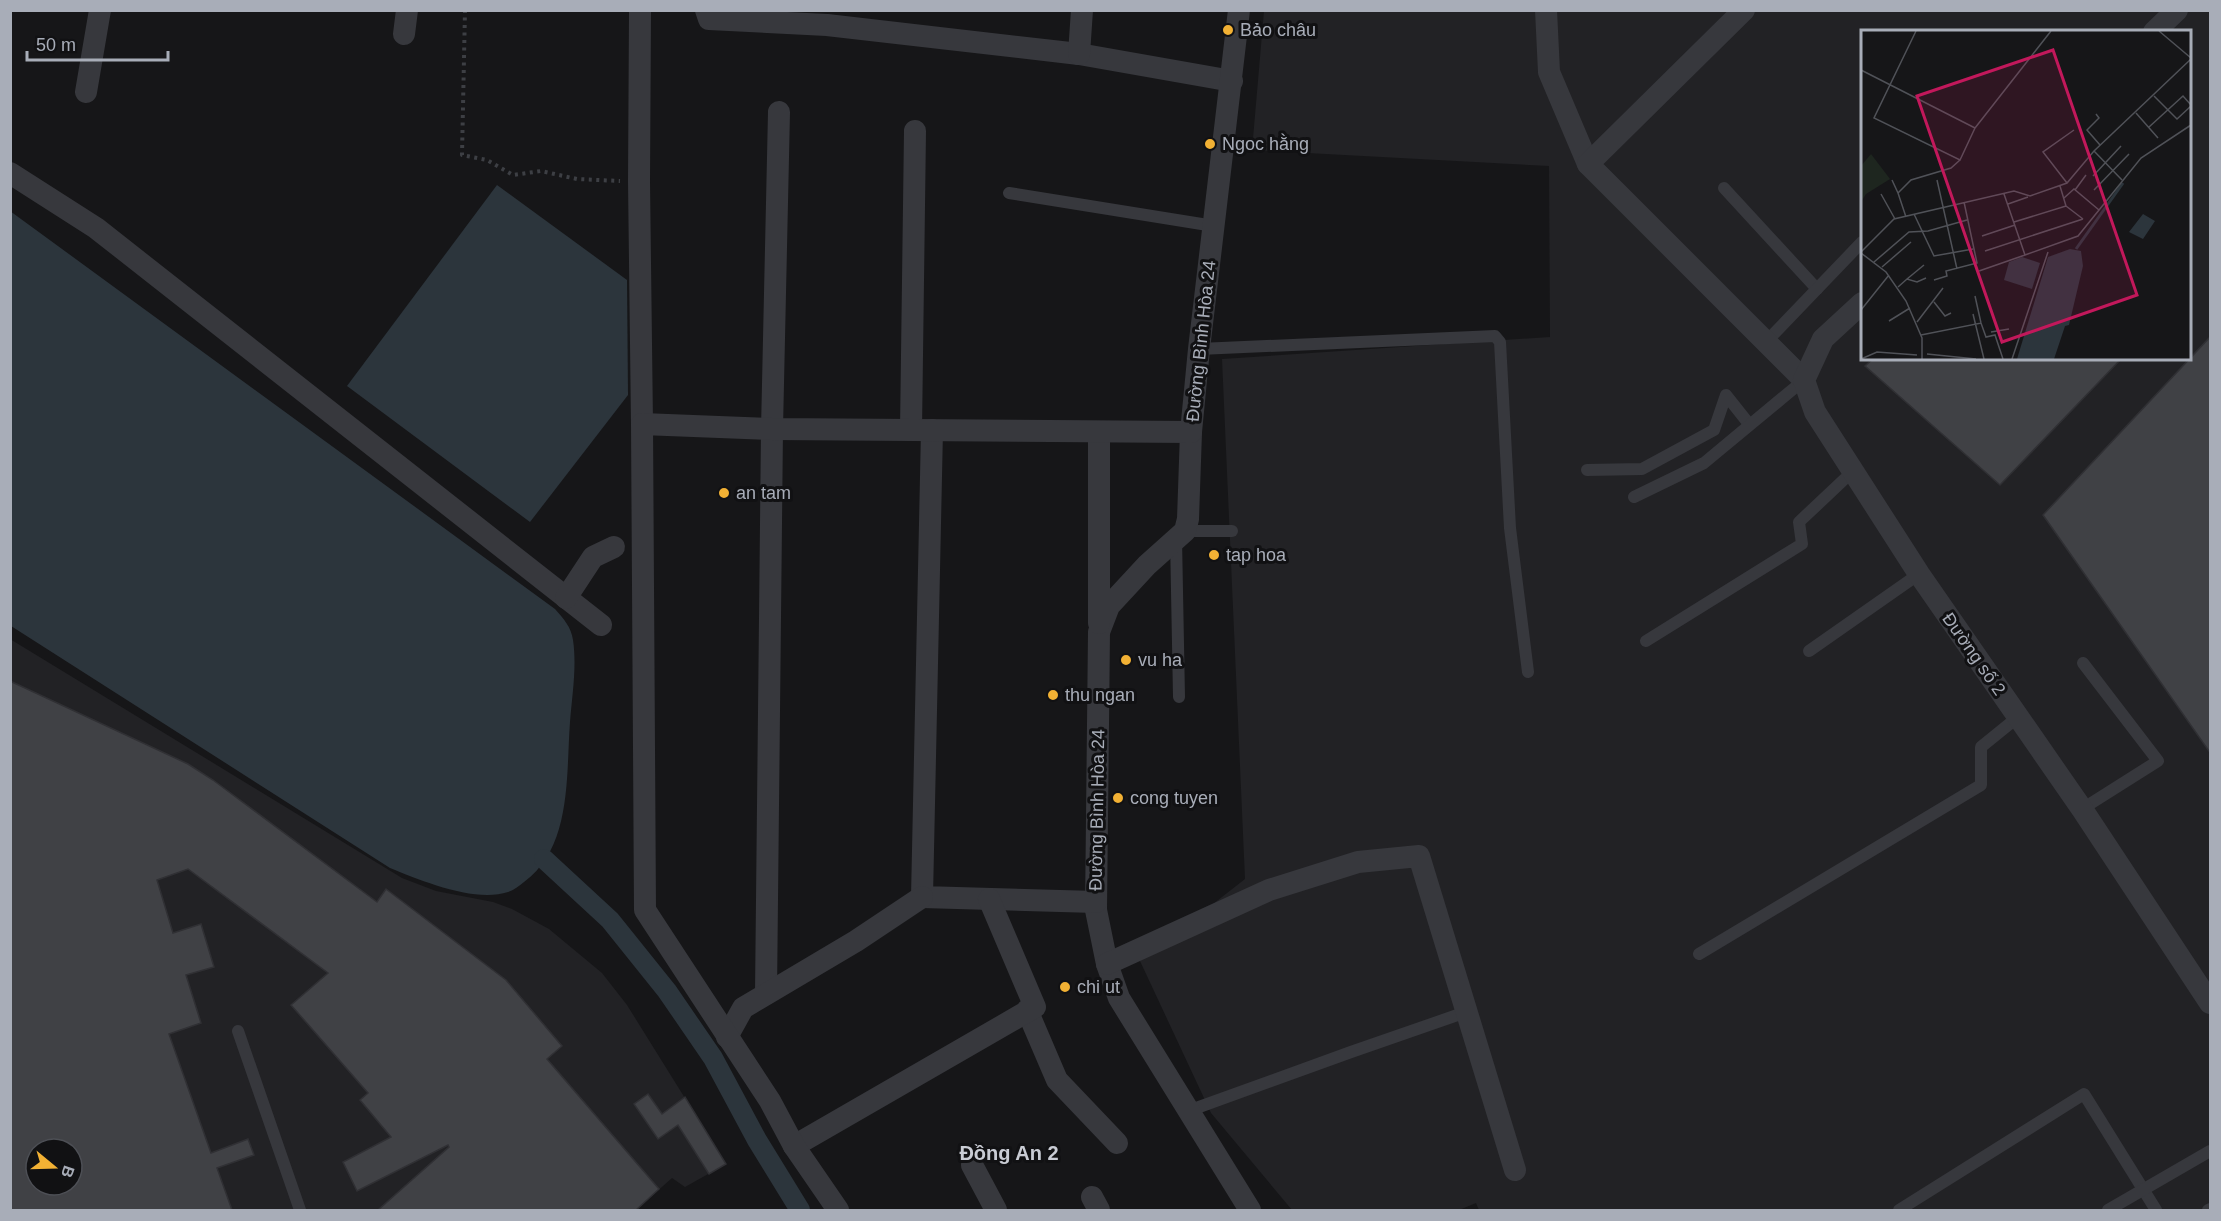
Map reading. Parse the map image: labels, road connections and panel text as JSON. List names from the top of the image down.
{
  "streets": {
    "street": ["Đường Bình Hòa 24", "Đường số 2"]
  },
  "districts": ["Đồng An 2"],
  "places": [
    "Bảo châu",
    "Ngoc hằng",
    "an tam",
    "tap hoa",
    "vu ha",
    "thu ngan",
    "cong tuyen",
    "chi ut"
  ],
  "scale_bar": "50 m",
  "north": "right"
}
